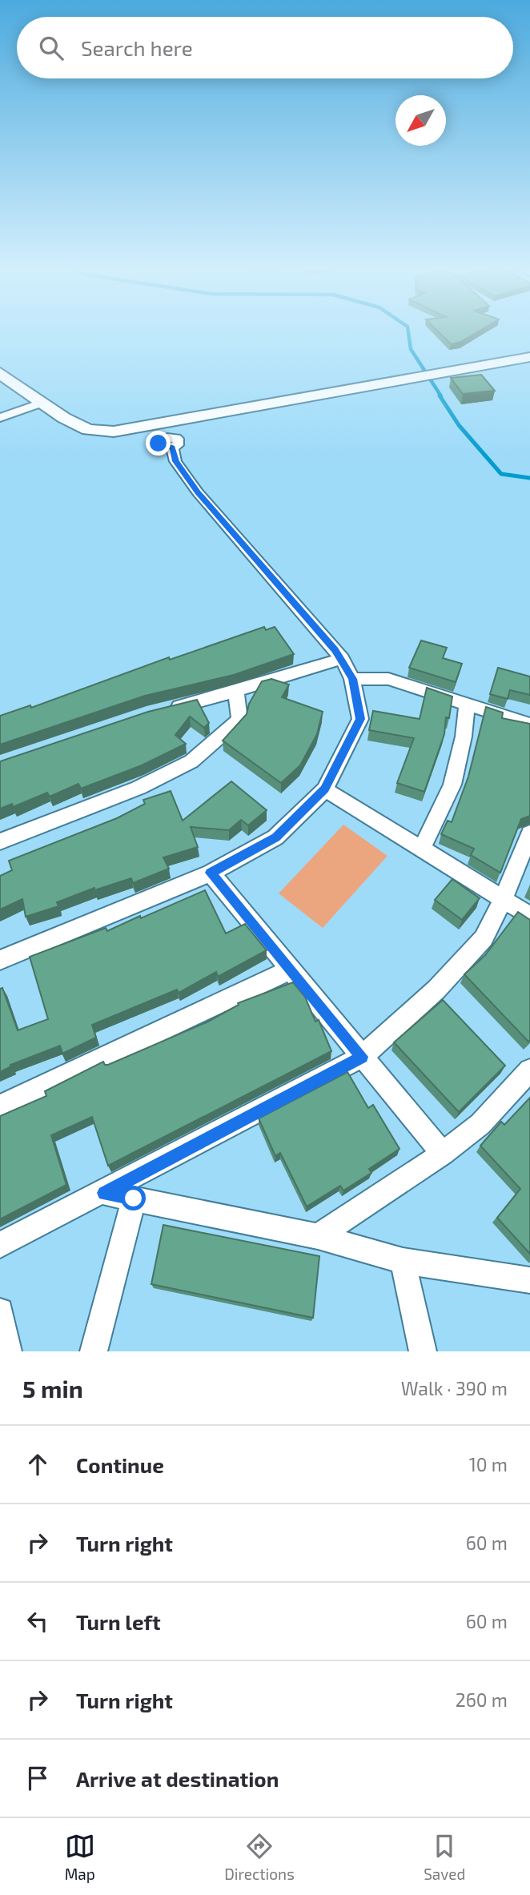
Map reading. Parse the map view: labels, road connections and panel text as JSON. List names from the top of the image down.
{
  "north": "bottom left",
  "page": {
    "search": "Search here",
    "heading": ["5 min", "Walk · 390 m"],
    "list": [
      ["Continue", "10 m"],
      ["Turn right", "60 m"],
      ["Turn left", "60 m"],
      ["Turn right", "260 m"],
      "Arrive at destination"
    ],
    "nav": ["Map", "Directions", "Saved"]
  }
}
